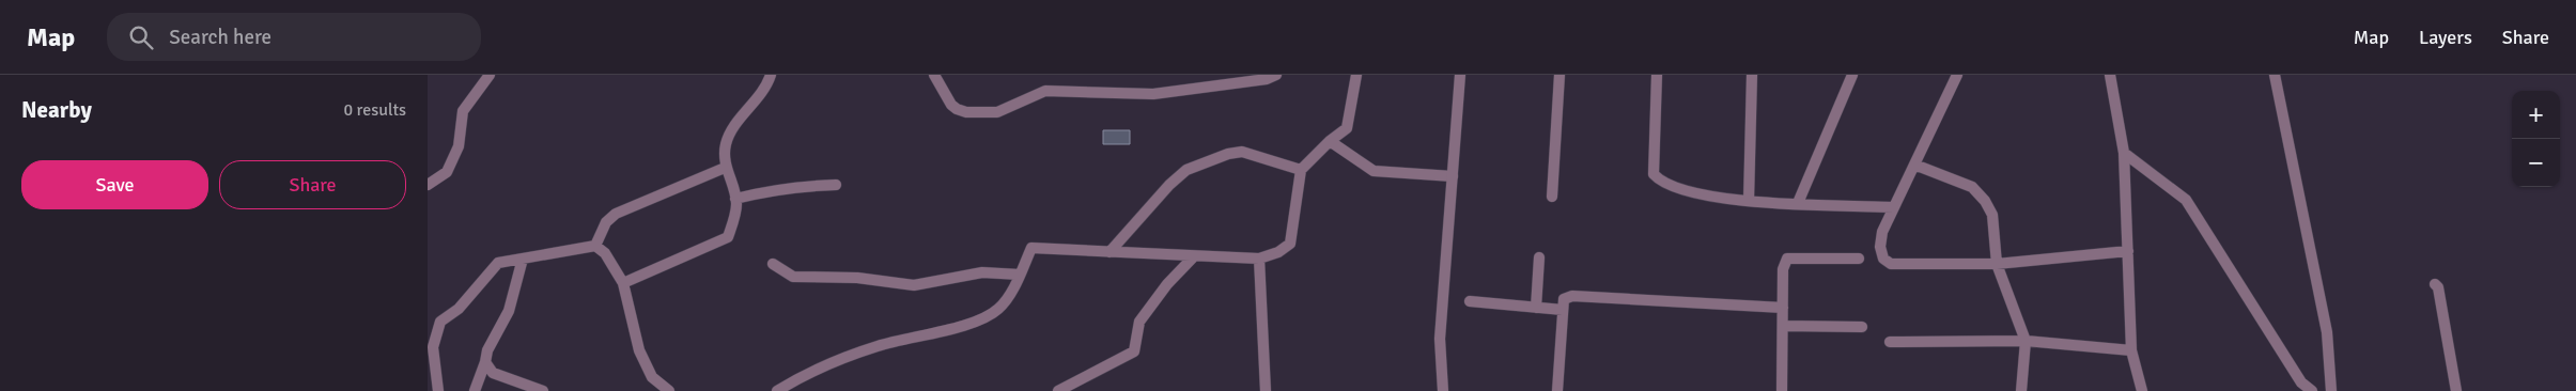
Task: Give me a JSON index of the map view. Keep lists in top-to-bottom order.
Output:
{
  "page": {
    "header": "Map",
    "search": "Search here",
    "nav": ["Map", "Layers", "Share"],
    "heading": ["Nearby", "0 results"],
    "map_buttons": ["+", "−"],
    "buttons": ["Save", "Share"]
  }
}
